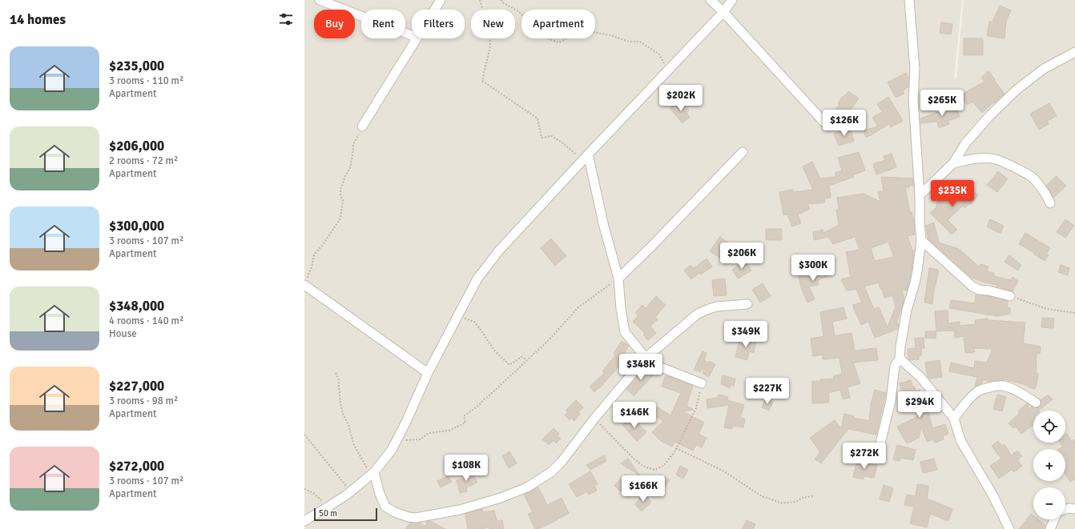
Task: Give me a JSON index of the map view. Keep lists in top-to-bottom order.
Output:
{
  "scale_bar": "50 m",
  "page": {
    "heading": "14 homes",
    "chip": [
      "Buy",
      "Rent",
      "Filters",
      "New",
      "Apartment"
    ],
    "list": [
      {
        "name": "$235,000",
        "note": "3 rooms · 110 m² · Apartment"
      },
      {
        "name": "$206,000",
        "note": "2 rooms · 72 m² · Apartment"
      },
      {
        "name": "$300,000",
        "note": "3 rooms · 107 m² · Apartment"
      },
      {
        "name": "$348,000",
        "note": "4 rooms · 140 m² · House"
      },
      {
        "name": "$227,000",
        "note": "3 rooms · 98 m² · Apartment"
      },
      {
        "name": "$272,000",
        "note": "3 rooms · 107 m² · Apartment"
      }
    ],
    "price": [
      "$202K",
      "$265K",
      "$126K",
      "$235K",
      "$206K",
      "$300K",
      "$349K",
      "$348K",
      "$227K",
      "$294K",
      "$146K",
      "$272K",
      "$108K",
      "$166K"
    ],
    "map_buttons": ["+", "−"],
    "scale": "50 m"
  }
}
